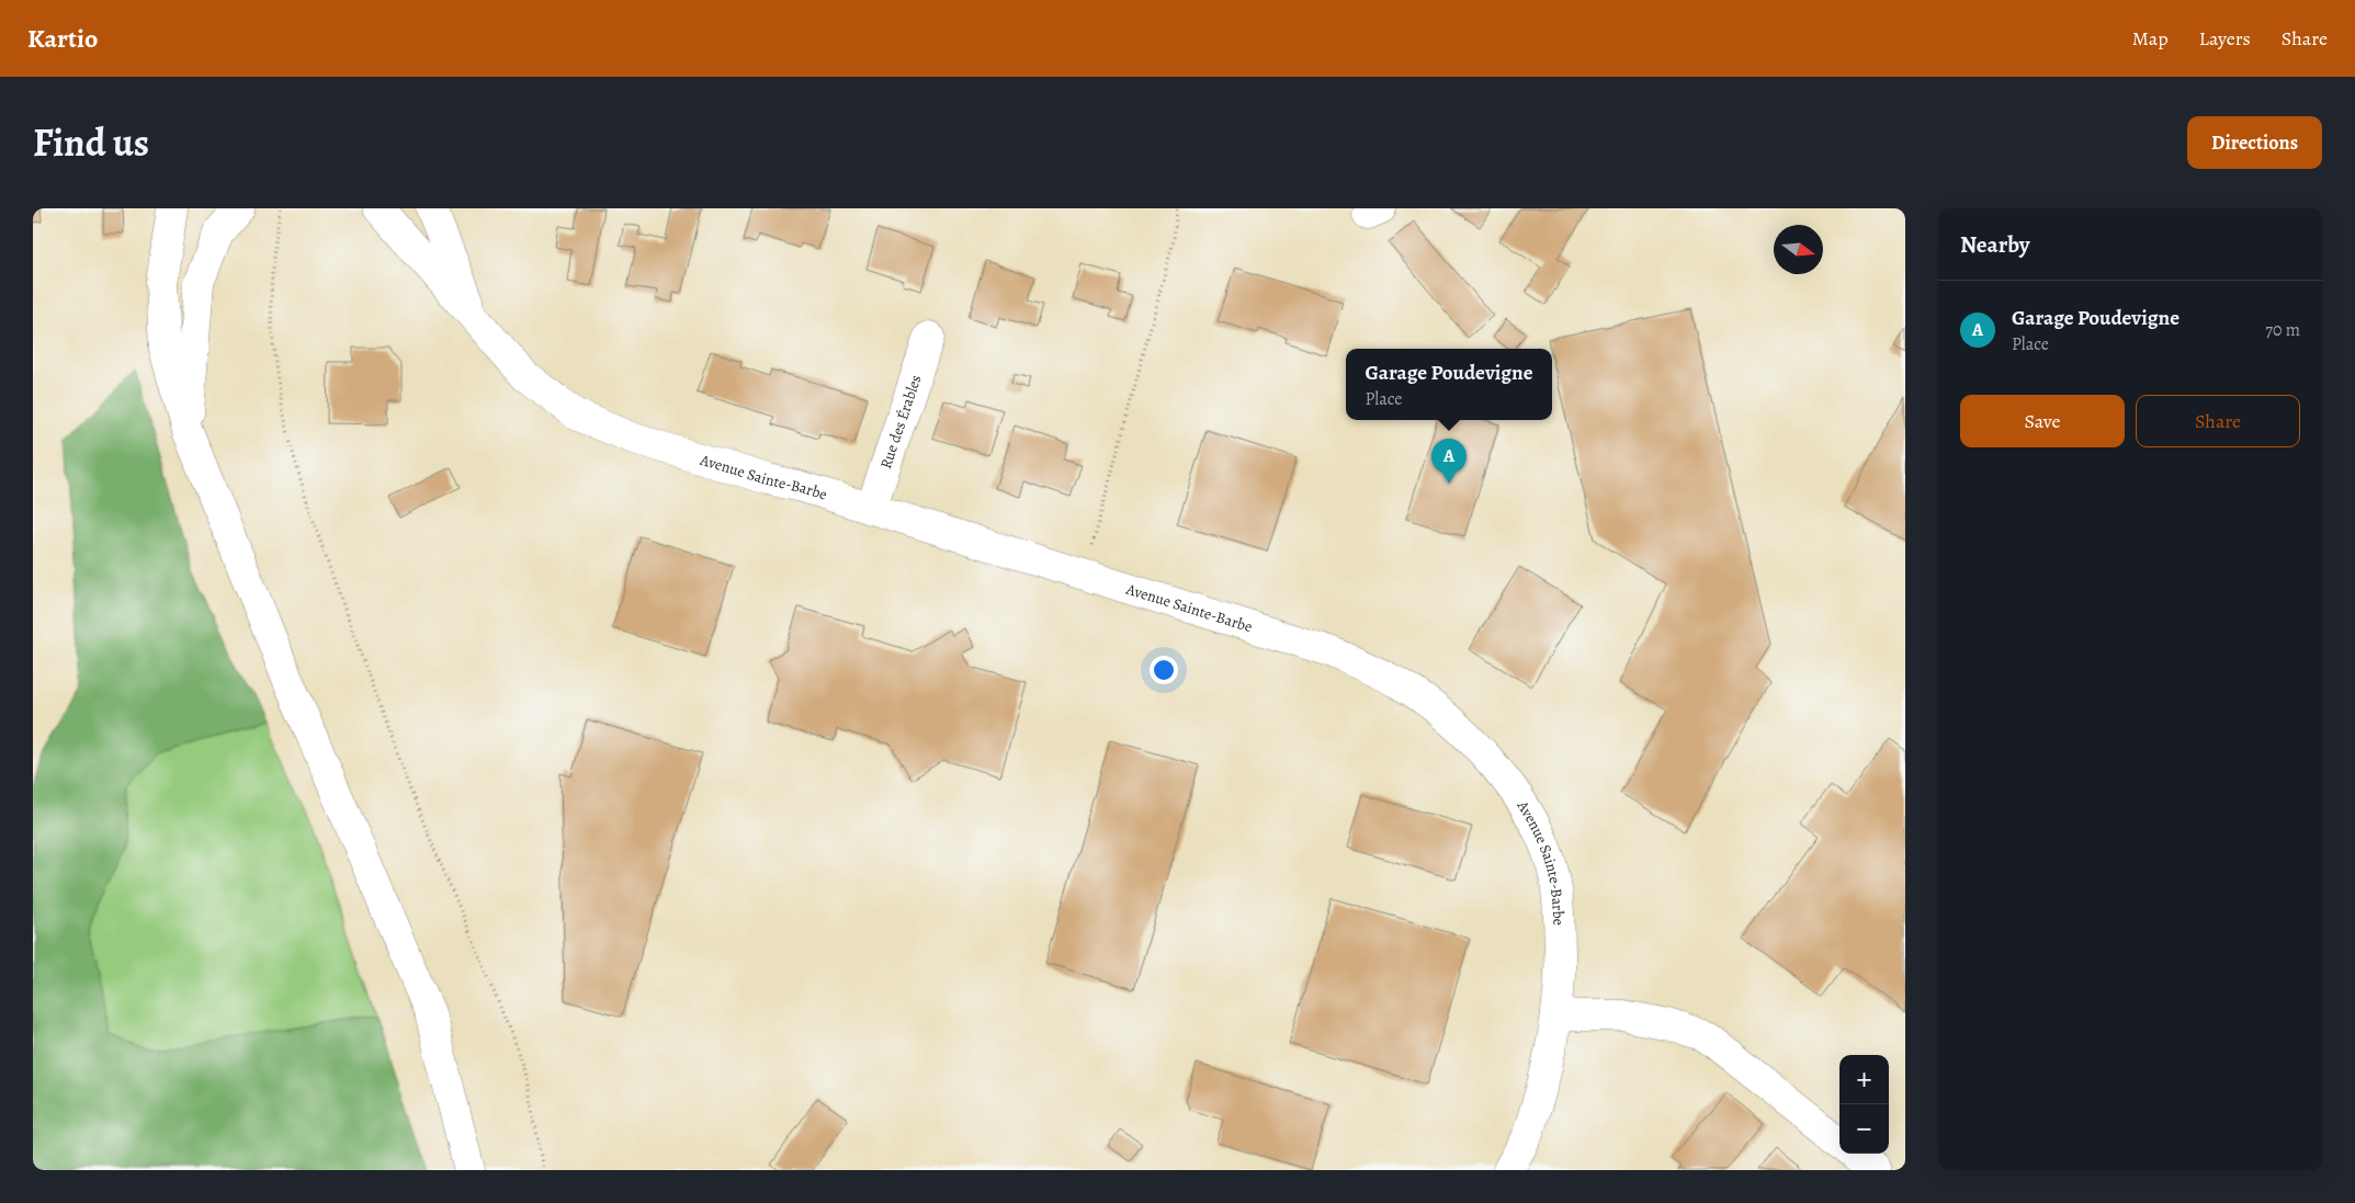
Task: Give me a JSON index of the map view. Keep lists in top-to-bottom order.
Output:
{
  "streets": {
    "street": ["Rue des Érables", "Avenue Sainte-Barbe"]
  },
  "crossings": [
    ["Rue des Érables", "Avenue Sainte-Barbe"]
  ],
  "north": "right",
  "page": {
    "header": "Kartio",
    "nav": ["Map", "Layers", "Share"],
    "title": "Find us",
    "buttons": [
      "Directions",
      ["Save", "Share"]
    ],
    "heading": "Nearby",
    "list": [
      {
        "mark": "A",
        "name": "Garage Poudevigne",
        "note": "Place",
        "value": "70 m"
      }
    ],
    "popup": ["Garage Poudevigne", "Place"],
    "pins": "A",
    "map_buttons": ["+", "−"]
  }
}
